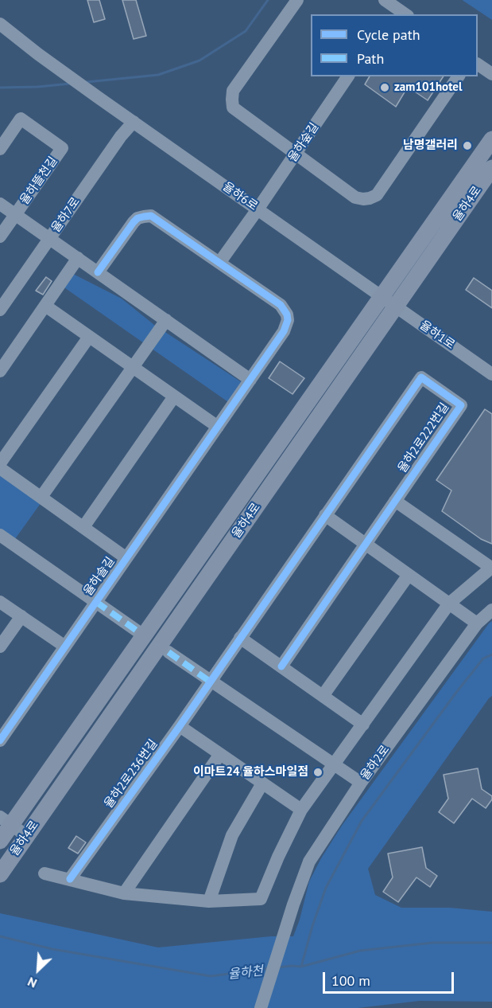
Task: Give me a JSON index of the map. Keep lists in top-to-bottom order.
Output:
{
  "streets": {
    "main road": ["율하4로"],
    "street": [
      "율하숲길",
      "율하뜰천길",
      "율하6로",
      "율하7로",
      "율하1로",
      "율하2로222번길",
      "율하솔길",
      "율하2로",
      "율하2로236번길"
    ]
  },
  "crossings": [
    ["율하숲길", "율하6로"],
    ["율하숲길", "율하솔길"],
    ["율하뜰천길", "율하7로"],
    ["율하뜰천길", "율하솔길"],
    ["율하6로", "율하4로"],
    ["율하6로", "율하7로"],
    ["율하6로", "율하1로"],
    ["율하4로", "율하1로"],
    ["율하2로222번길", "율하2로236번길"]
  ],
  "water": ["율하천"],
  "places": ["zam101hotel", "남명갤러리", "이마트24 율하스마일점"],
  "legend": ["Cycle path", "Path"],
  "scale_bar": "100 m",
  "north": "bottom left"
}
